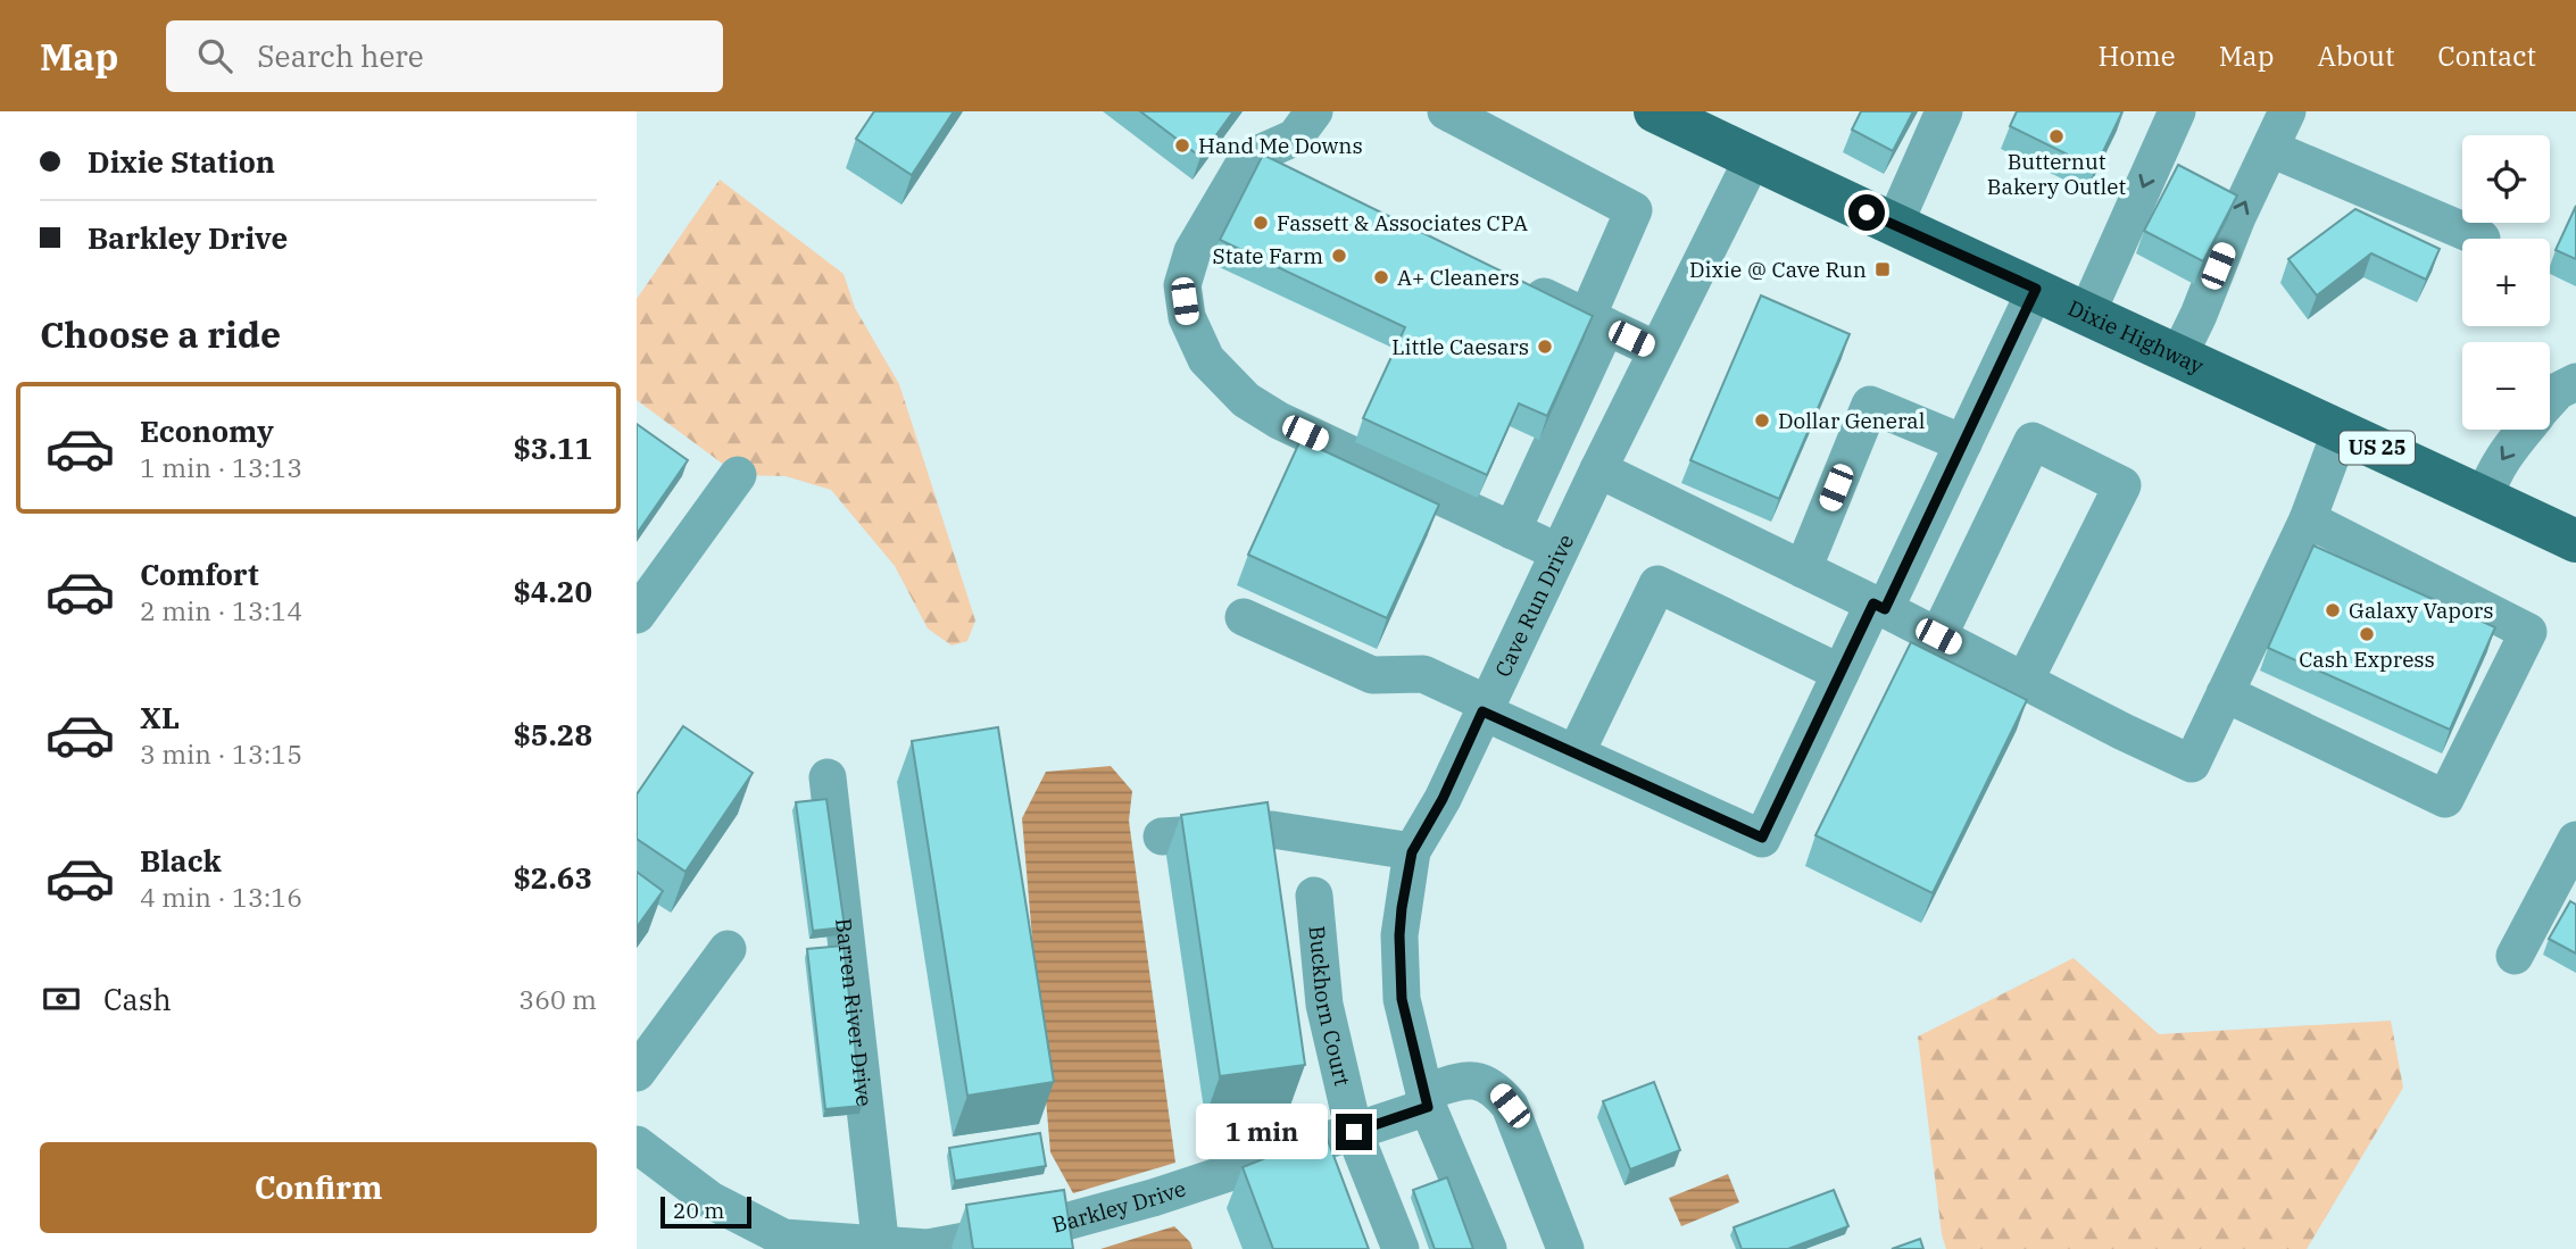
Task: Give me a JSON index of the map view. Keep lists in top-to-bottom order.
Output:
{
  "streets": {
    "main road": ["Dixie Highway", "US 25"],
    "street": [
      "Cave Run Drive",
      "Buckhorn Court",
      "Barren River Drive",
      "Barkley Drive"
    ]
  },
  "crossings": [
    ["Dixie Highway", "Cave Run Drive"],
    ["Cave Run Drive", "Barkley Drive"],
    ["Buckhorn Court", "Barkley Drive"],
    ["Barren River Drive", "Barkley Drive"]
  ],
  "places": {
    "other": [
      "Butternut Bakery Outlet",
      "Hand Me Downs",
      "Fassett & Associates CPA",
      "State Farm",
      "A+ Cleaners",
      "Little Caesars",
      "Dollar General",
      "Galaxy Vapors",
      "Cash Express"
    ],
    "transit": ["Dixie @ Cave Run"]
  },
  "scale_bar": "20 m",
  "page": {
    "header": "Map",
    "search": "Search here",
    "nav": [
      "Home",
      "Map",
      "About",
      "Contact"
    ],
    "banner": ["Dixie Station", "Barkley Drive"],
    "map_buttons": ["+", "−"],
    "heading": "Choose a ride",
    "list": [
      {
        "name": "Economy",
        "note": "1 min · 13:13",
        "value": "$3.11"
      },
      {
        "name": "Comfort",
        "note": "2 min · 13:14",
        "value": "$4.20"
      },
      {
        "name": "XL",
        "note": "3 min · 13:15",
        "value": "$5.28"
      },
      {
        "name": "Black",
        "note": "4 min · 13:16",
        "value": "$2.63"
      }
    ],
    "pay": ["Cash", "360 m"],
    "bubble": "1 min",
    "buttons": "Confirm",
    "scale": "20 m"
  }
}
